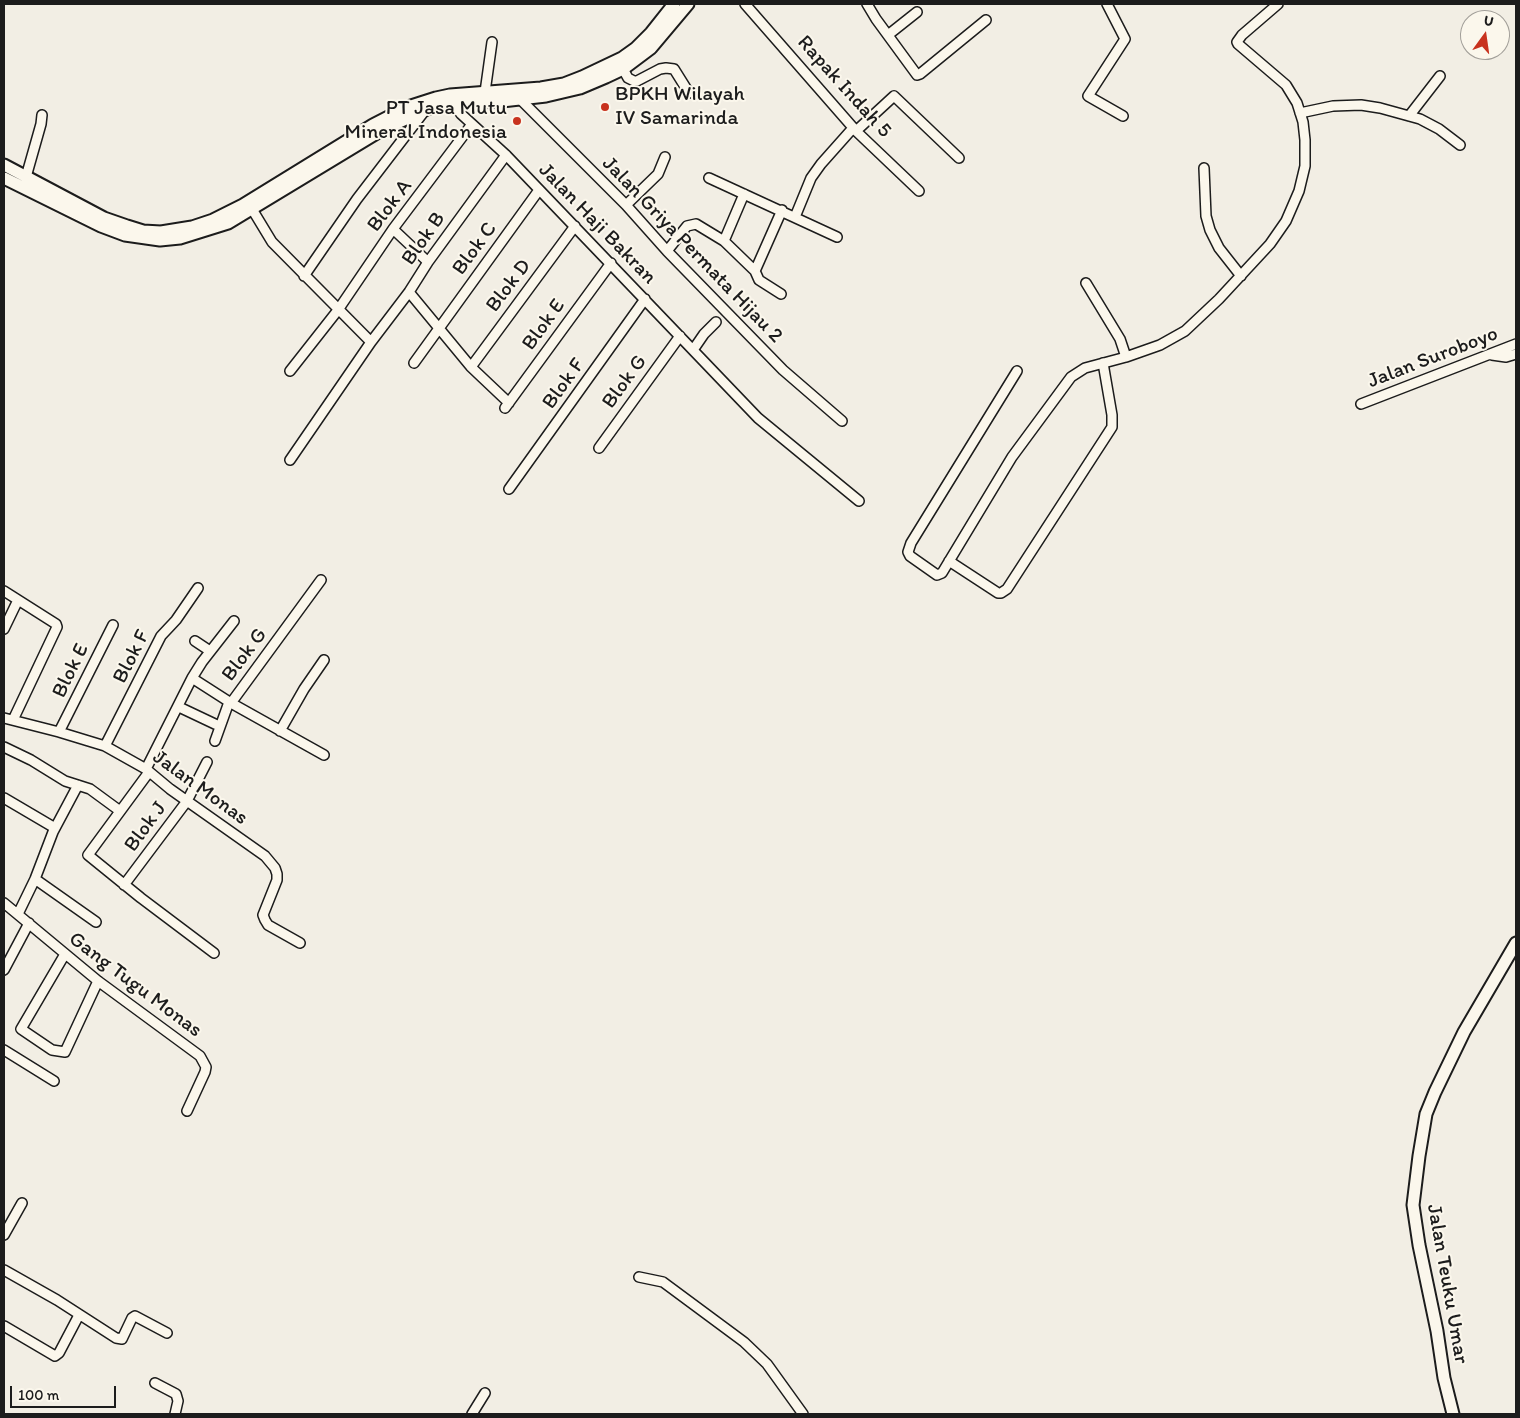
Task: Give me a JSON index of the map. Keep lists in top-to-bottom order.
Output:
{
  "streets": {
    "main road": ["Jalan Teuku Umar"],
    "street": [
      "Rapak Indah 5",
      "Blok A",
      "Jalan Haji Bakran",
      "Blok B",
      "Blok C",
      "Jalan Griya Permata Hijau 2",
      "Blok D",
      "Blok E",
      "Jalan Suroboyo",
      "Blok G",
      "Blok F",
      "Jalan Monas",
      "Blok J",
      "Gang Tugu Monas"
    ]
  },
  "crossings": [
    ["Blok A", "Jalan Haji Bakran"],
    ["Jalan Haji Bakran", "Blok B"],
    ["Jalan Haji Bakran", "Blok C"],
    ["Jalan Haji Bakran", "Blok D"],
    ["Jalan Haji Bakran", "Blok E"],
    ["Jalan Haji Bakran", "Blok G"],
    ["Jalan Haji Bakran", "Blok F"],
    ["Blok D", "Blok E"],
    ["Blok E", "Jalan Monas"],
    ["Blok G", "Jalan Monas"],
    ["Blok G", "Blok J"],
    ["Blok F", "Jalan Monas"],
    ["Jalan Monas", "Blok J"]
  ],
  "places": ["BPKH Wilayah IV Samarinda", "PT Jasa Mutu Mineral Indonesia"],
  "scale_bar": "100 m",
  "north": "top"
}
